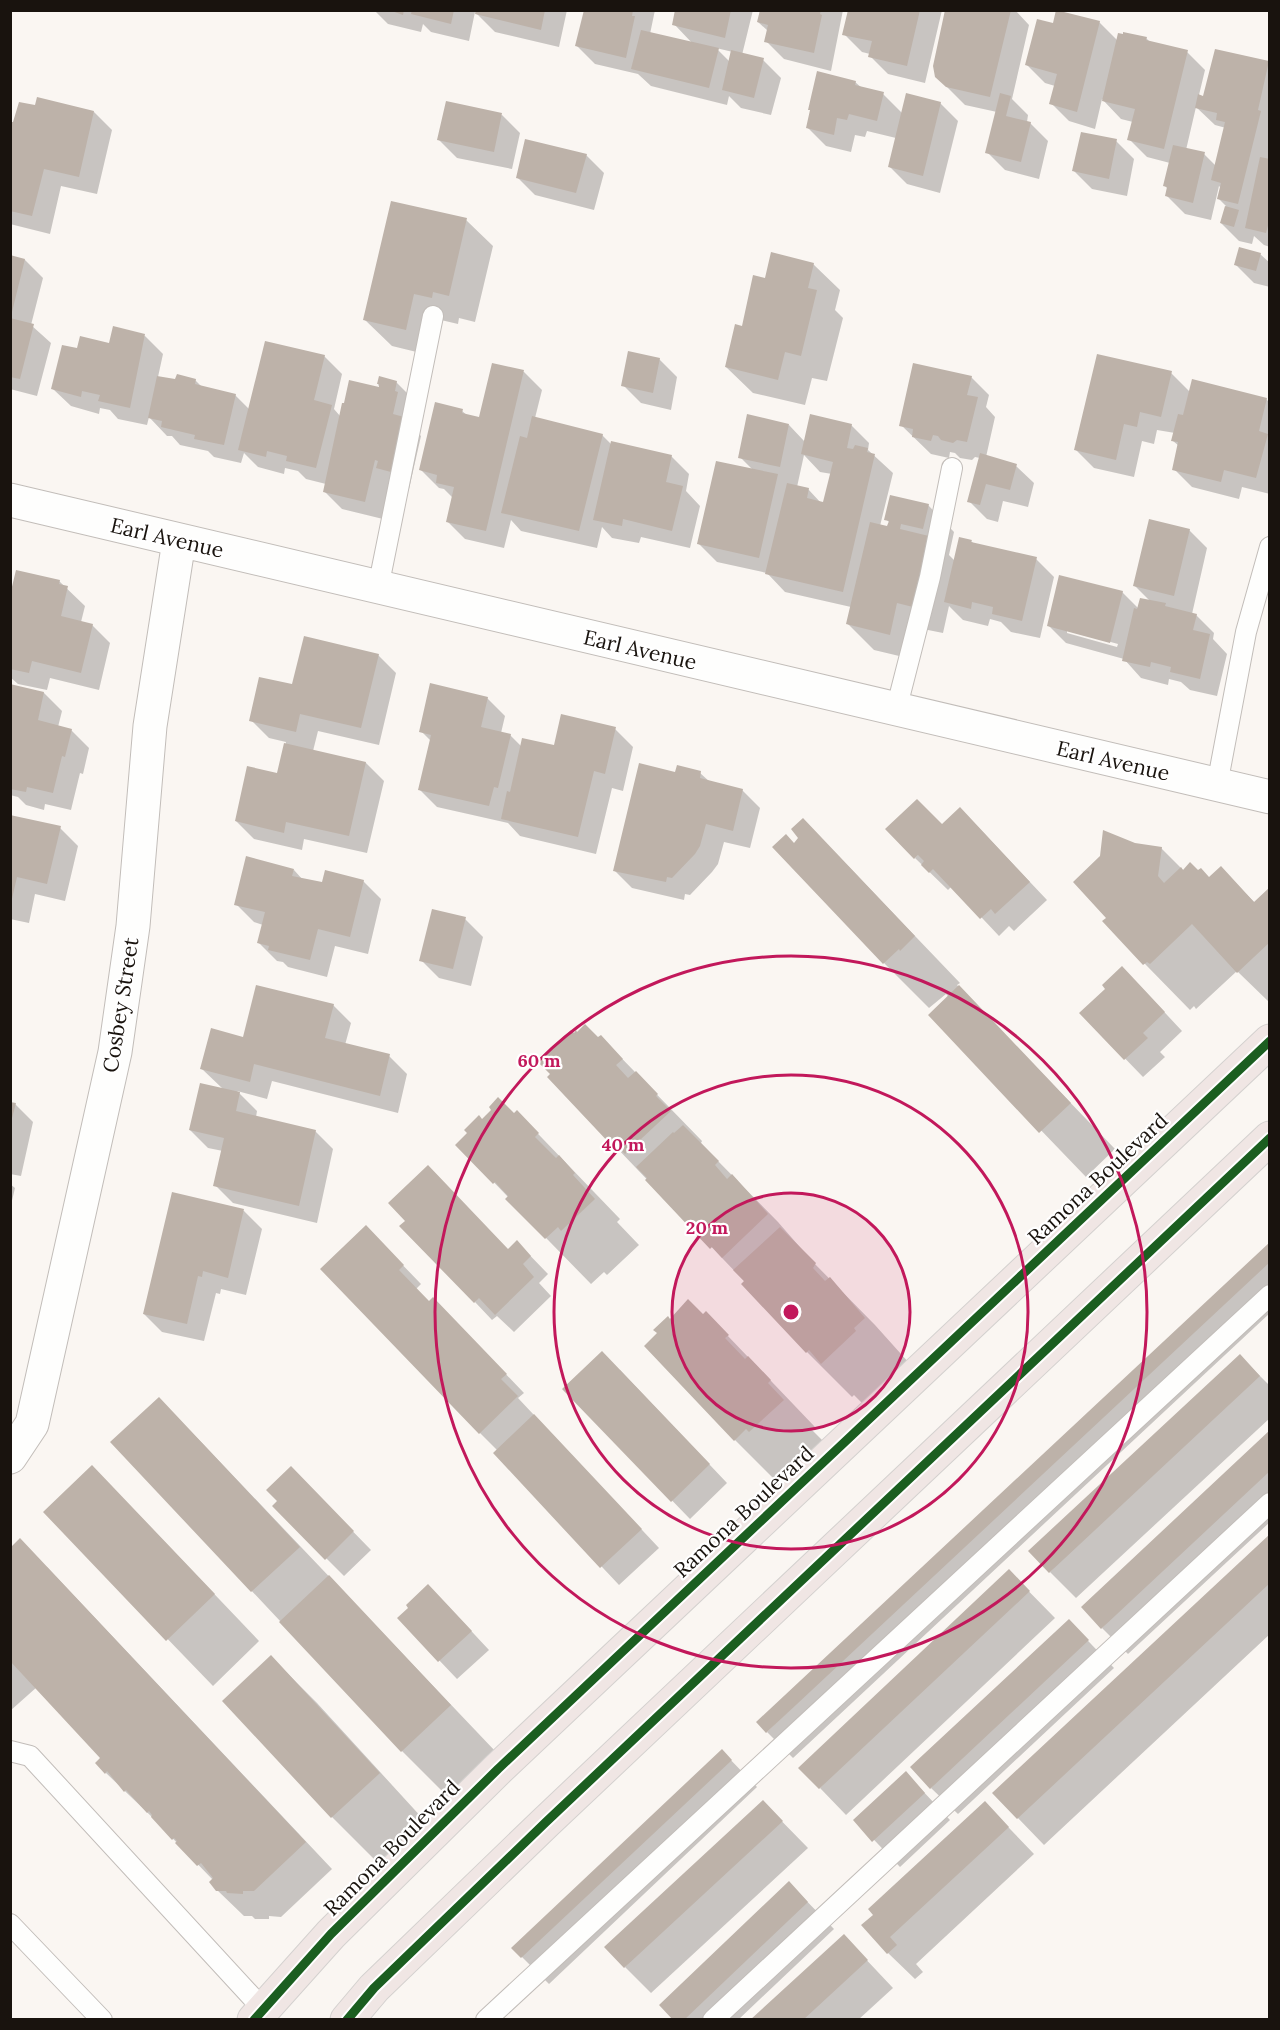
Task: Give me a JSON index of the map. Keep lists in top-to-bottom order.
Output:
{
  "streets": {
    "main road": ["Ramona Boulevard"],
    "street": ["Earl Avenue", "Cosbey Street"]
  },
  "crossings": [
    ["Earl Avenue", "Cosbey Street"]
  ],
  "rings": ["60 m", "40 m", "20 m"]
}
